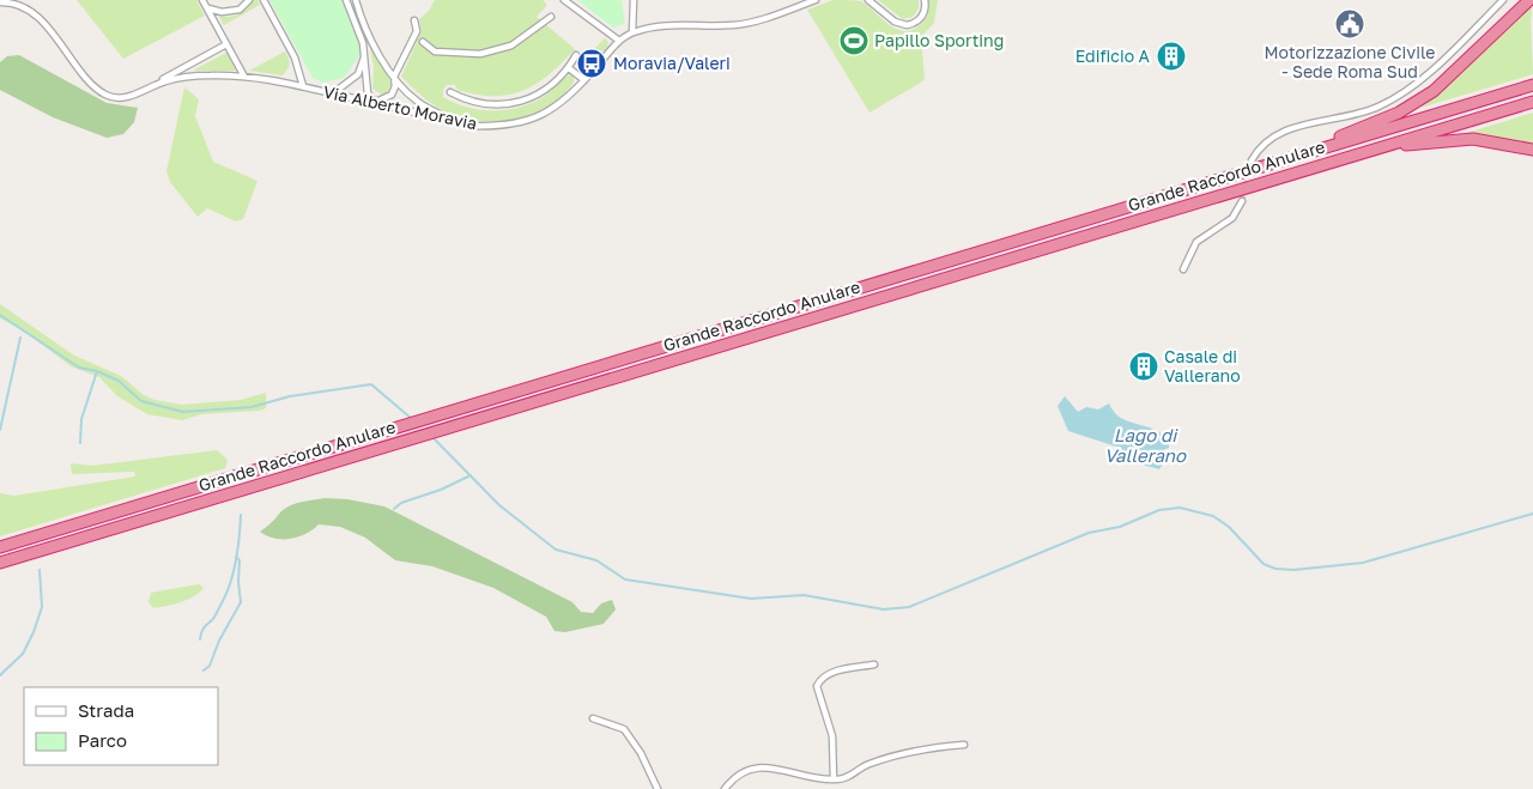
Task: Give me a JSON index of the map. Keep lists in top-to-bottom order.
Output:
{
  "streets": {
    "highway": ["Grande Raccordo Anulare"],
    "street": ["Via Alberto Moravia"]
  },
  "water": ["Lago di Vallerano"],
  "places": {
    "public building": ["Motorizzazione Civile - Sede Roma Sud"],
    "sports": ["Papillo Sporting"],
    "building": ["Edificio A", "Casale di Vallerano"],
    "bus stop": ["Moravia/Valeri"]
  },
  "legend": ["Strada", "Parco"]
}
